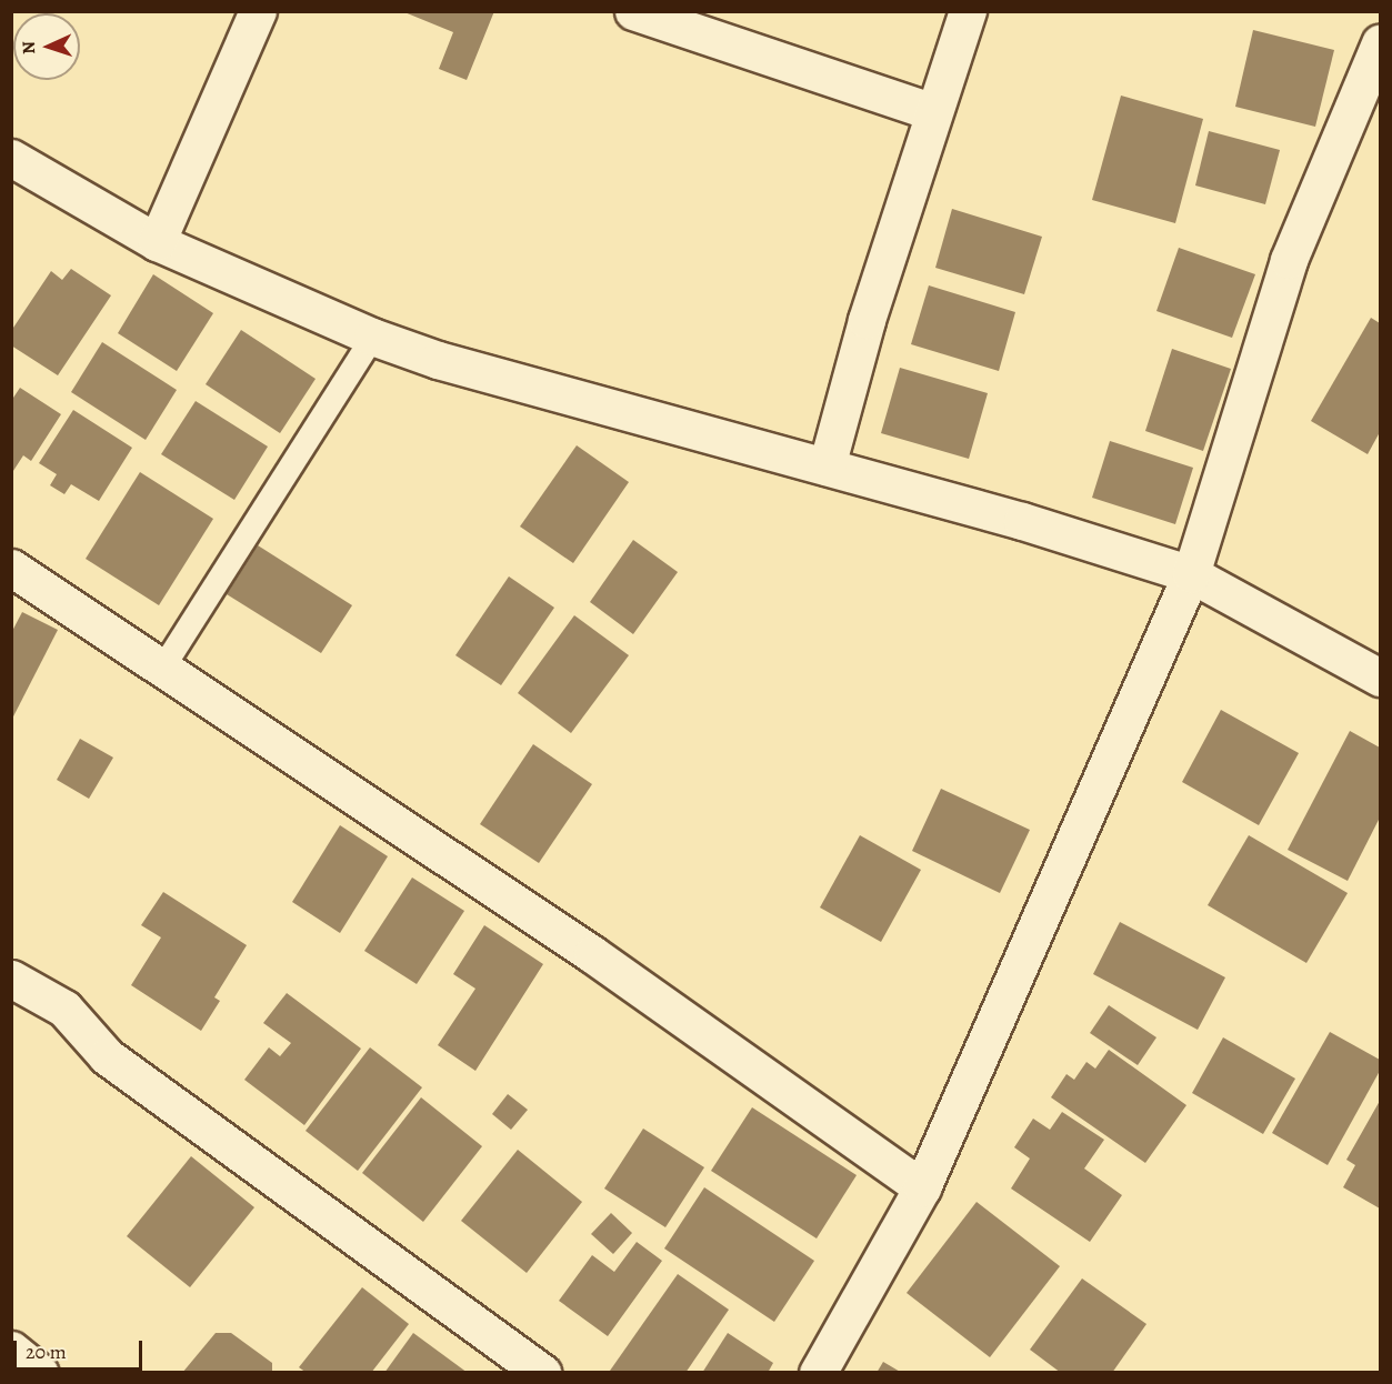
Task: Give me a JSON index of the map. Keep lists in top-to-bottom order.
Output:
{
  "scale_bar": "20 m",
  "north": "left"
}
